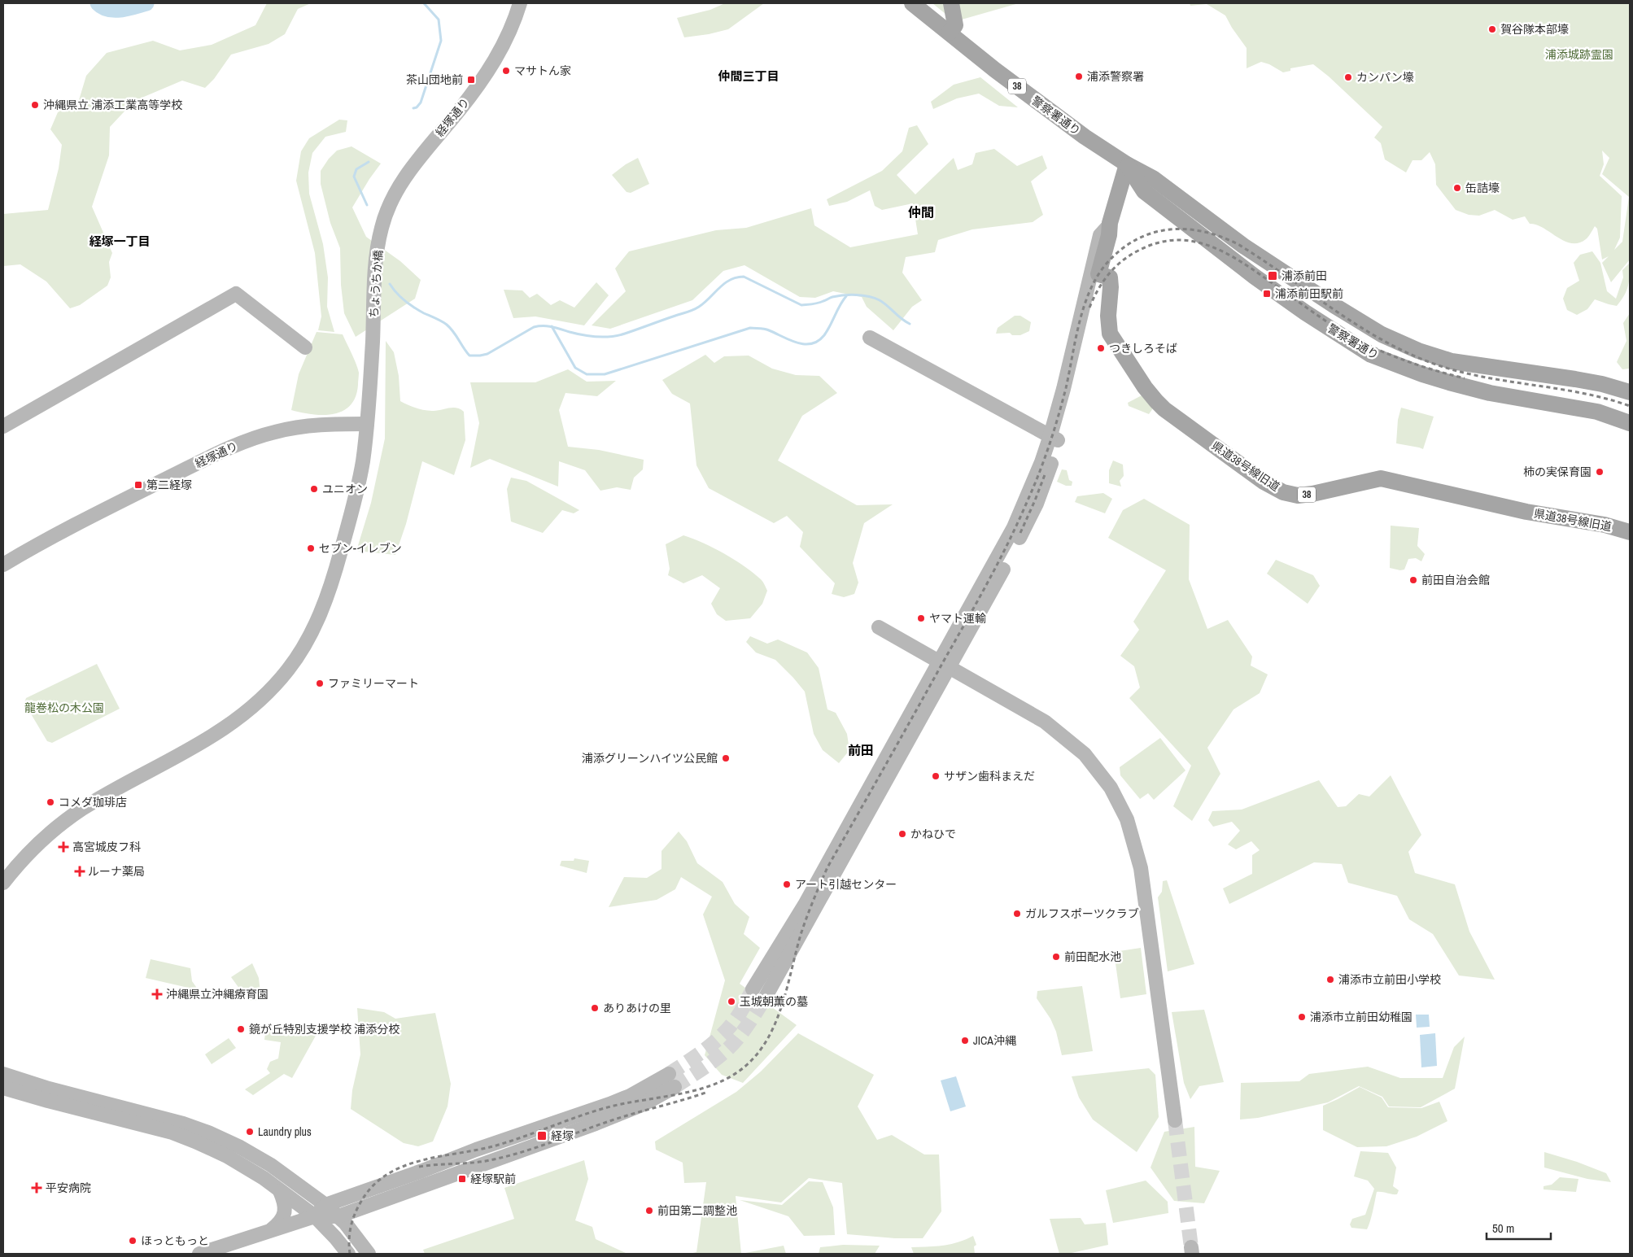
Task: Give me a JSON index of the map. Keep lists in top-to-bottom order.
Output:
{
  "streets": {
    "main road": ["38", "警察署通り", "県道38号線旧道"],
    "street": ["経塚通り", "ちょうちか橋"]
  },
  "crossings": [
    ["経塚通り", "ちょうちか橋"]
  ],
  "districts": [
    "仲間三丁目",
    "仲間",
    "経塚一丁目",
    "前田"
  ],
  "parks": ["浦添城跡霊園", "龍巻松の木公園"],
  "places": {
    "other": [
      "賀谷隊本部壕",
      "マサトん家",
      "浦添警察署",
      "カンパン壕",
      "沖縄県立 浦添工業高等学校",
      "缶詰壕",
      "つきしろそば",
      "柿の実保育園",
      "ユニオン",
      "セブン-イレブン",
      "前田自治会館",
      "ヤマト運輸",
      "ファミリーマート",
      "浦添グリーンハイツ公民館",
      "サザン歯科まえだ",
      "コメダ珈琲店",
      "かねひで",
      "アート引越センター",
      "ガルフスポーツクラブ",
      "前田配水池",
      "浦添市立前田小学校",
      "玉城朝薫の墓",
      "ありあけの里",
      "浦添市立前田幼稚園",
      "鏡が丘特別支援学校 浦添分校",
      "JICA沖縄",
      "Laundry plus",
      "前田第二調整池",
      "ほっともっと"
    ],
    "transit": [
      "茶山団地前",
      "浦添前田",
      "浦添前田駅前",
      "第二経塚",
      "経塚",
      "経塚駅前"
    ],
    "health": [
      "高宮城皮フ科",
      "ルーナ薬局",
      "沖縄県立沖縄療育園",
      "平安病院"
    ]
  },
  "scale_bar": "50 m"
}
